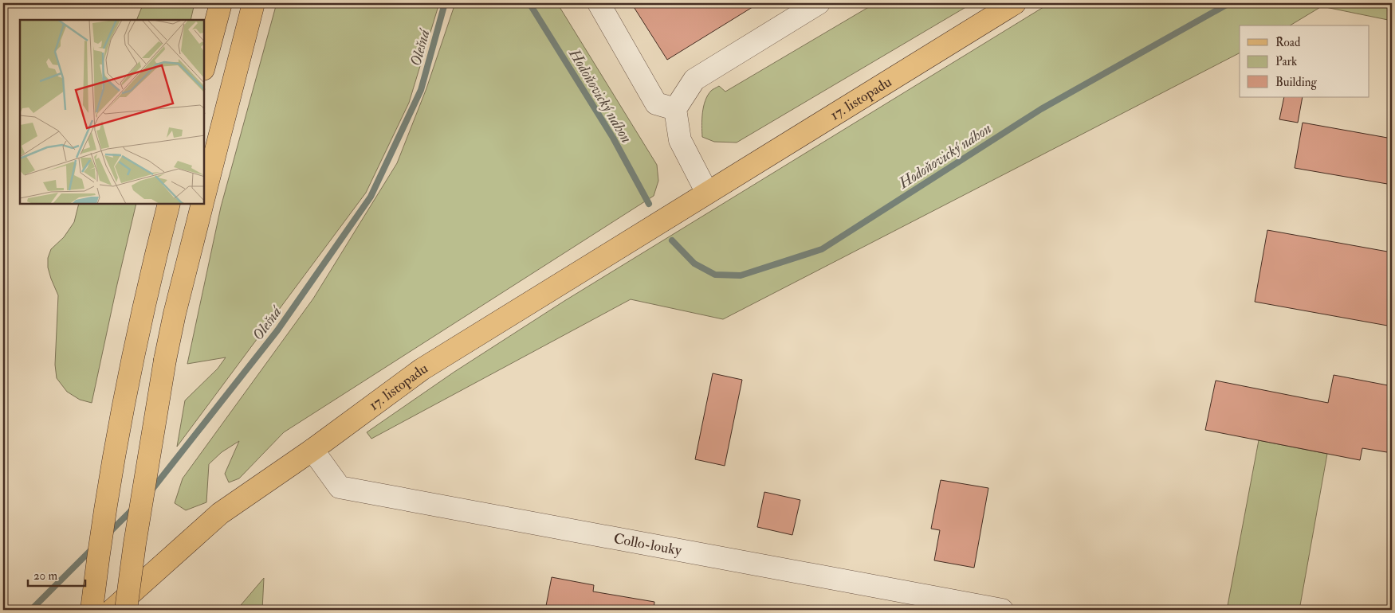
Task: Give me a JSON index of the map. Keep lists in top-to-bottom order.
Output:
{
  "streets": {
    "main road": ["17. listopadu"],
    "street": ["Collo-louky"]
  },
  "crossings": [
    ["17. listopadu", "Collo-louky"]
  ],
  "water": ["Olešná", "Hodoňovický náhon"],
  "legend": ["Road", "Park", "Building"],
  "scale_bar": "20 m"
}
